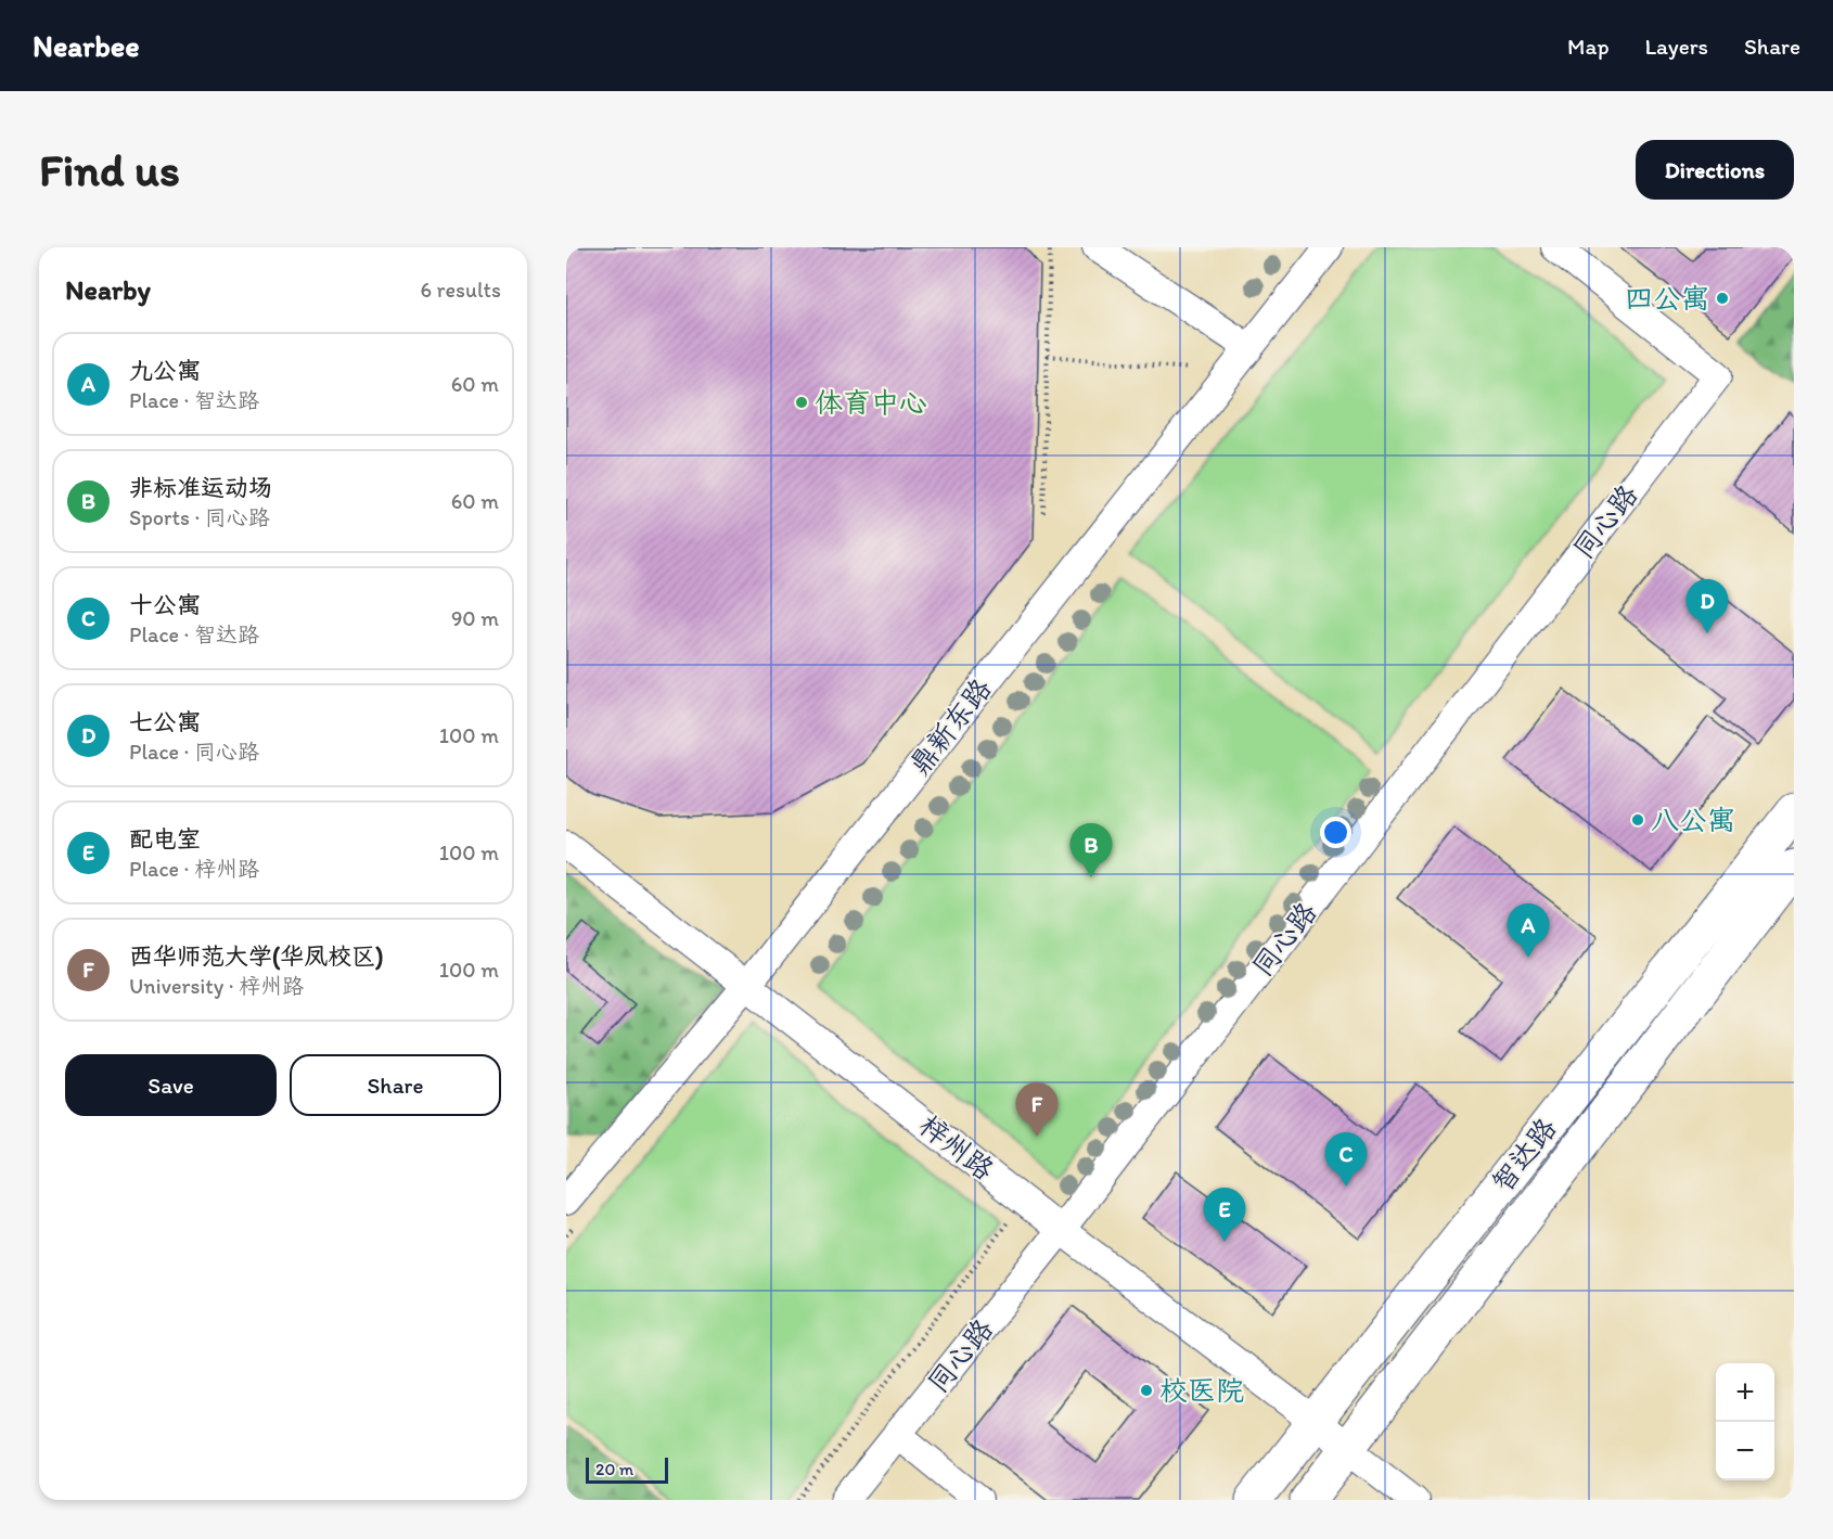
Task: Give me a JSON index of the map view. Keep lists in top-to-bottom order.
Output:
{
  "streets": {
    "street": [
      "同心路",
      "鼎新东路",
      "梓州路",
      "智达路"
    ]
  },
  "crossings": [
    ["同心路", "梓州路"],
    ["鼎新东路", "梓州路"],
    ["梓州路", "智达路"]
  ],
  "places": [
    "四公寓",
    "体育中心",
    "八公寓",
    "校医院"
  ],
  "scale_bar": "20 m",
  "page": {
    "header": "Nearbee",
    "nav": ["Map", "Layers", "Share"],
    "buttons": [
      "Directions",
      ["Save", "Share"]
    ],
    "title": "Find us",
    "heading": ["Nearby", "6 results"],
    "list": [
      {
        "mark": "A",
        "name": "九公寓",
        "note": "Place · 智达路",
        "value": "60 m"
      },
      {
        "mark": "B",
        "name": "非标准运动场",
        "note": "Sports · 同心路",
        "value": "60 m"
      },
      {
        "mark": "C",
        "name": "十公寓",
        "note": "Place · 智达路",
        "value": "90 m"
      },
      {
        "mark": "D",
        "name": "七公寓",
        "note": "Place · 同心路",
        "value": "100 m"
      },
      {
        "mark": "E",
        "name": "配电室",
        "note": "Place · 梓州路",
        "value": "100 m"
      },
      {
        "mark": "F",
        "name": "西华师范大学(华凤校区)",
        "note": "University · 梓州路",
        "value": "100 m"
      }
    ],
    "pins": [
      "D",
      "B",
      "A",
      "F",
      "C",
      "E"
    ],
    "map_buttons": ["+", "−"],
    "scale": "20 m"
  }
}
